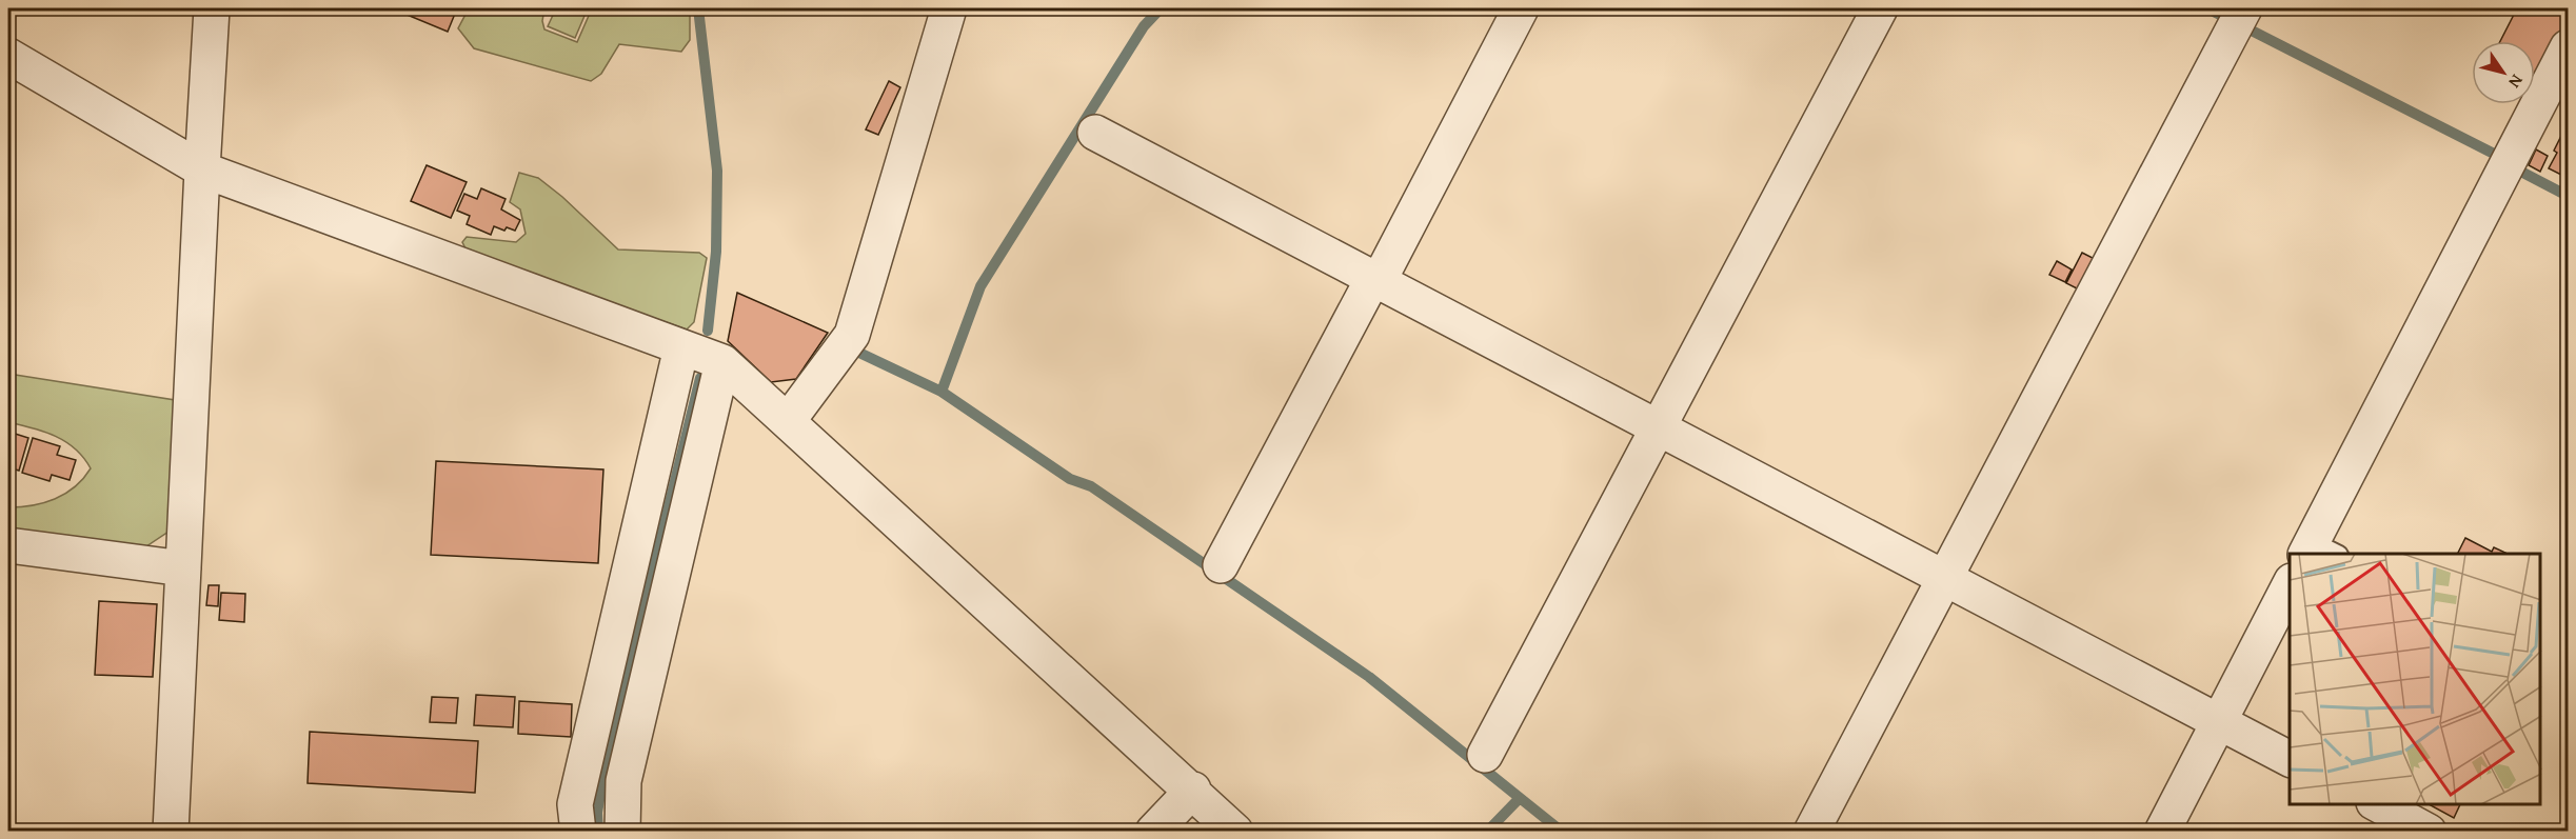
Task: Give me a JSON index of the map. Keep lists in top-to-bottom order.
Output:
{
  "north": "bottom right"
}
